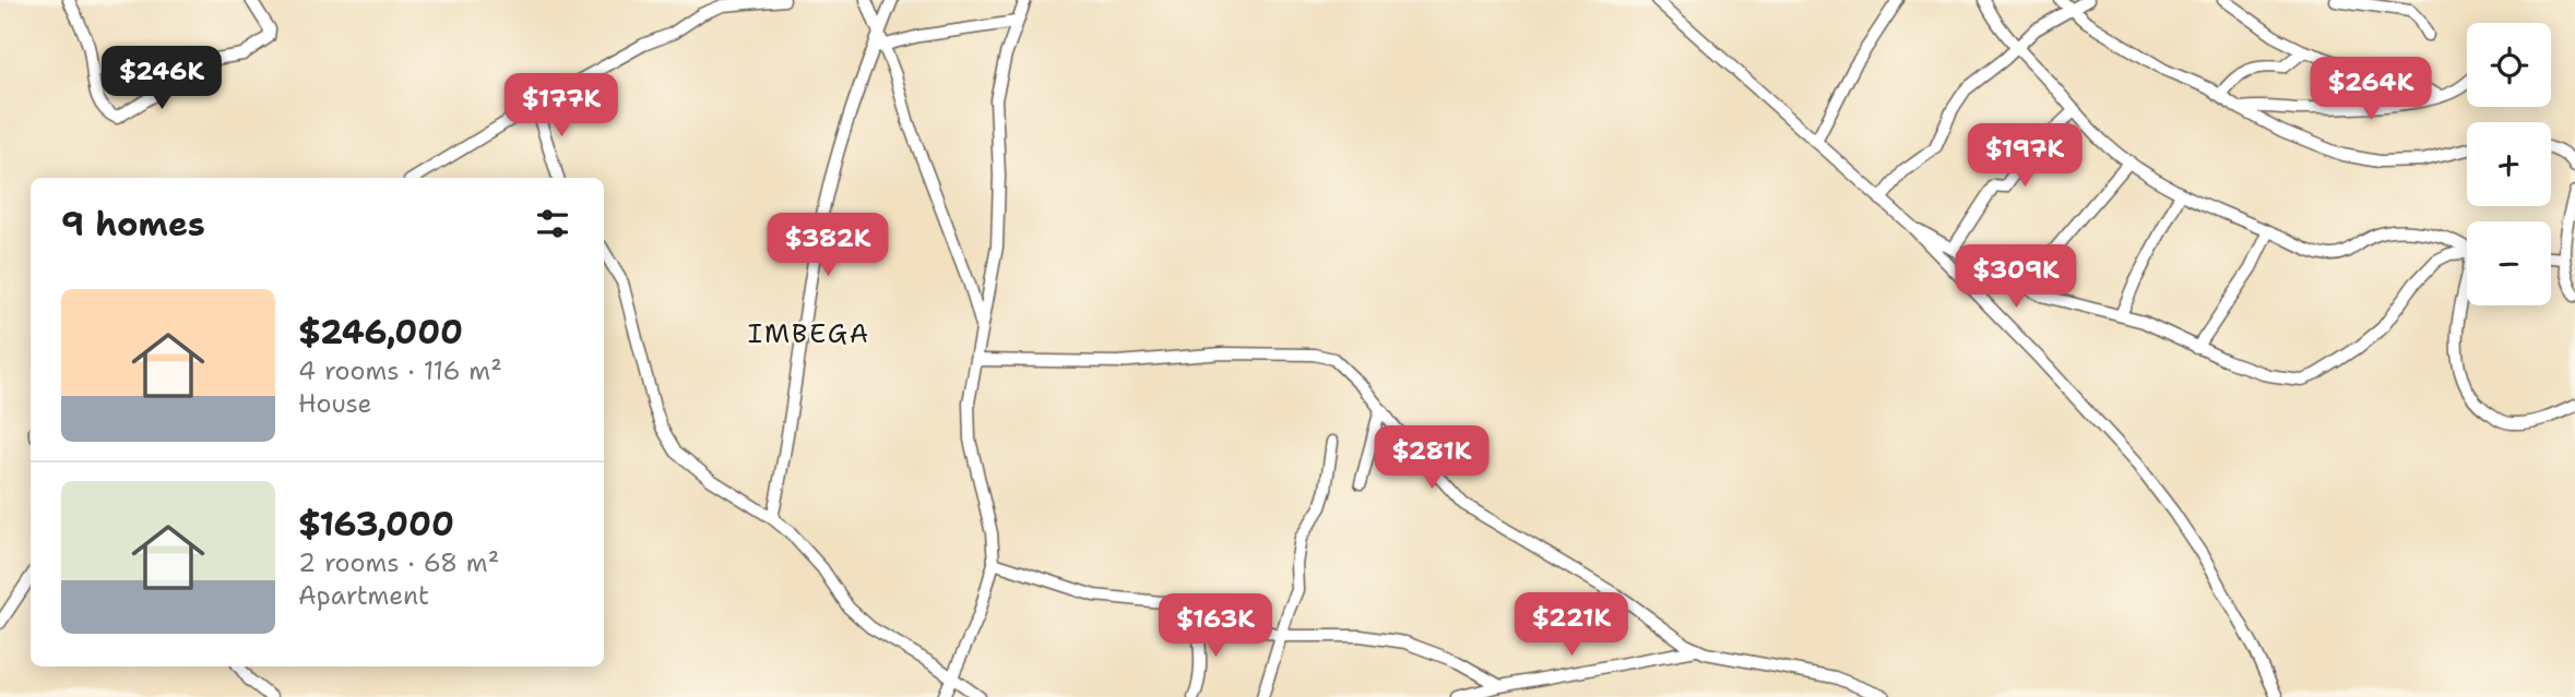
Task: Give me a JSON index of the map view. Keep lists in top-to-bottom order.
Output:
{
  "districts": ["IMBEGA"],
  "page": {
    "map_buttons": ["+", "−"],
    "price": [
      "$246K",
      "$264K",
      "$177K",
      "$197K",
      "$382K",
      "$309K",
      "$281K",
      "$221K",
      "$163K"
    ],
    "heading": "9 homes",
    "list": [
      {
        "name": "$246,000",
        "note": "4 rooms · 116 m² · House"
      },
      {
        "name": "$163,000",
        "note": "2 rooms · 68 m² · Apartment"
      }
    ]
  }
}
